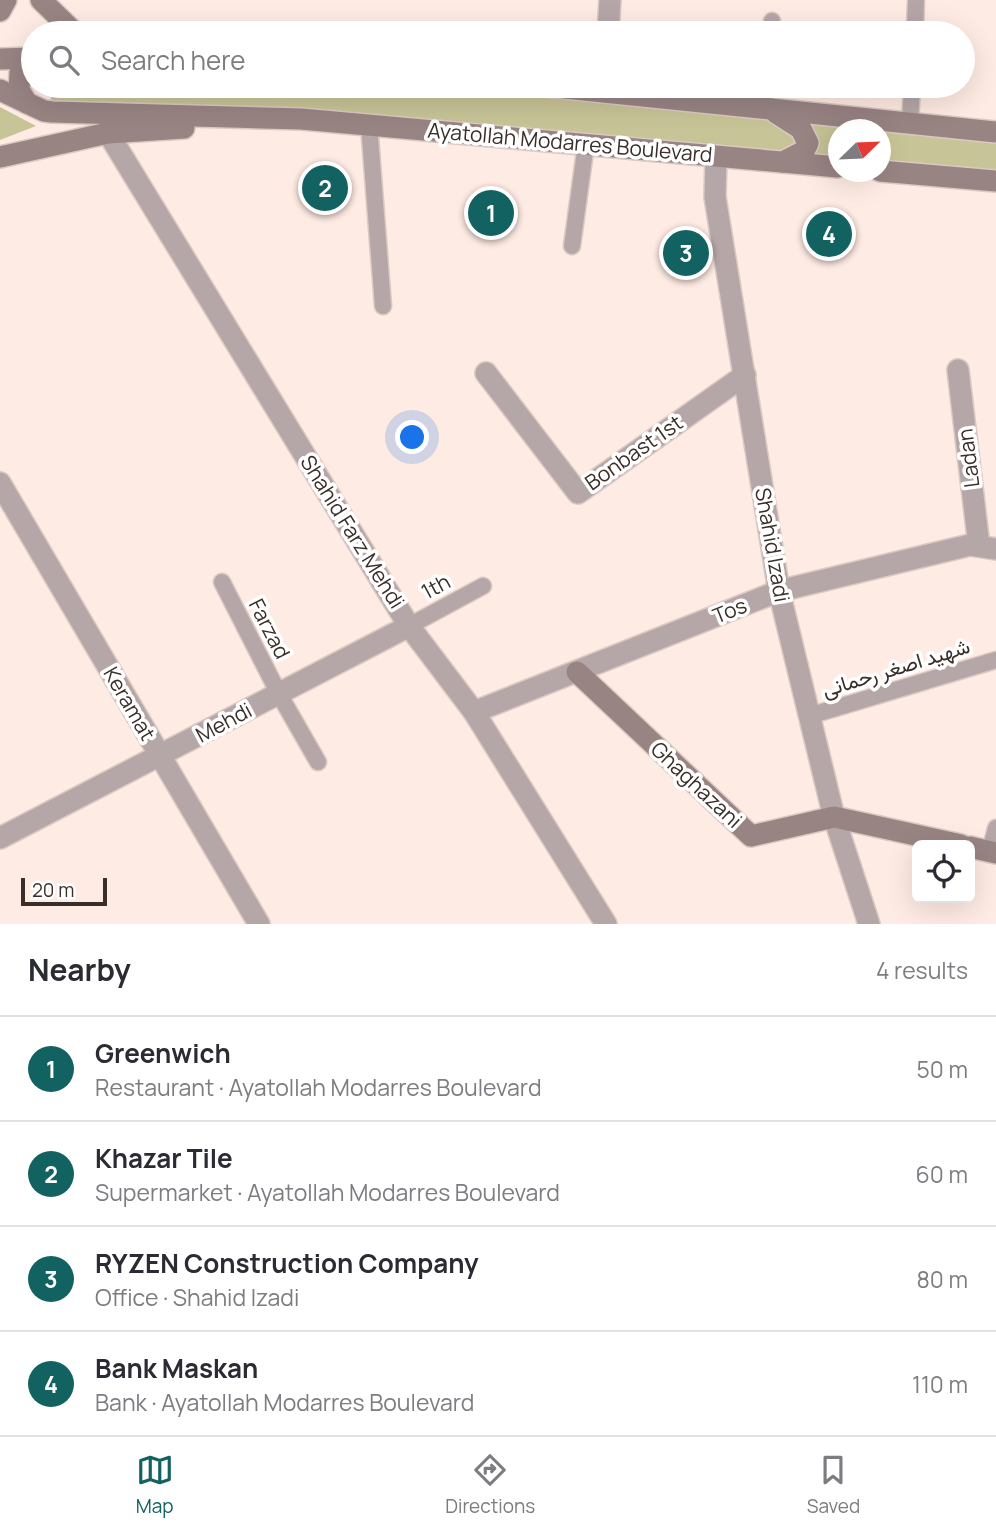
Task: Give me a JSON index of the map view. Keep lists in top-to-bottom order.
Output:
{
  "streets": {
    "main road": ["Ayatollah Modarres Boulevard", "Ghaghazani"],
    "street": [
      "Bonbast 1st",
      "Ladan",
      "Shahid Farz Mehdi",
      "Shahid Izadi",
      "Tos",
      "Keramat",
      "Mehdi"
    ],
    "lane": ["1th", "Farzad", "شهید اصغر رحمانی"]
  },
  "crossings": [
    ["Ayatollah Modarres Boulevard", "Shahid Farz Mehdi"],
    ["Ayatollah Modarres Boulevard", "Shahid Izadi"],
    ["Bonbast 1st", "Shahid Izadi"],
    ["Ladan", "Tos"],
    ["Shahid Farz Mehdi", "1th"],
    ["Shahid Farz Mehdi", "Tos"],
    ["Shahid Farz Mehdi", "Mehdi"],
    ["Shahid Izadi", "Tos"],
    ["Shahid Izadi", "شهید اصغر رحمانی"],
    ["Shahid Izadi", "Ghaghazani"],
    ["1th", "Mehdi"],
    ["Tos", "Ghaghazani"],
    ["Farzad", "Mehdi"],
    ["Keramat", "Mehdi"]
  ],
  "scale_bar": "20 m",
  "north": "top right",
  "page": {
    "search": "Search here",
    "pins": [
      "2",
      "1",
      "4",
      "3"
    ],
    "scale": "20 m",
    "heading": ["Nearby", "4 results"],
    "list": [
      {
        "mark": "1",
        "name": "Greenwich",
        "note": "Restaurant · Ayatollah Modarres Boulevard",
        "value": "50 m"
      },
      {
        "mark": "2",
        "name": "Khazar Tile",
        "note": "Supermarket · Ayatollah Modarres Boulevard",
        "value": "60 m"
      },
      {
        "mark": "3",
        "name": "RYZEN Construction Company",
        "note": "Office · Shahid Izadi",
        "value": "80 m"
      },
      {
        "mark": "4",
        "name": "Bank Maskan",
        "note": "Bank · Ayatollah Modarres Boulevard",
        "value": "110 m"
      }
    ],
    "nav": ["Map", "Directions", "Saved"]
  }
}
